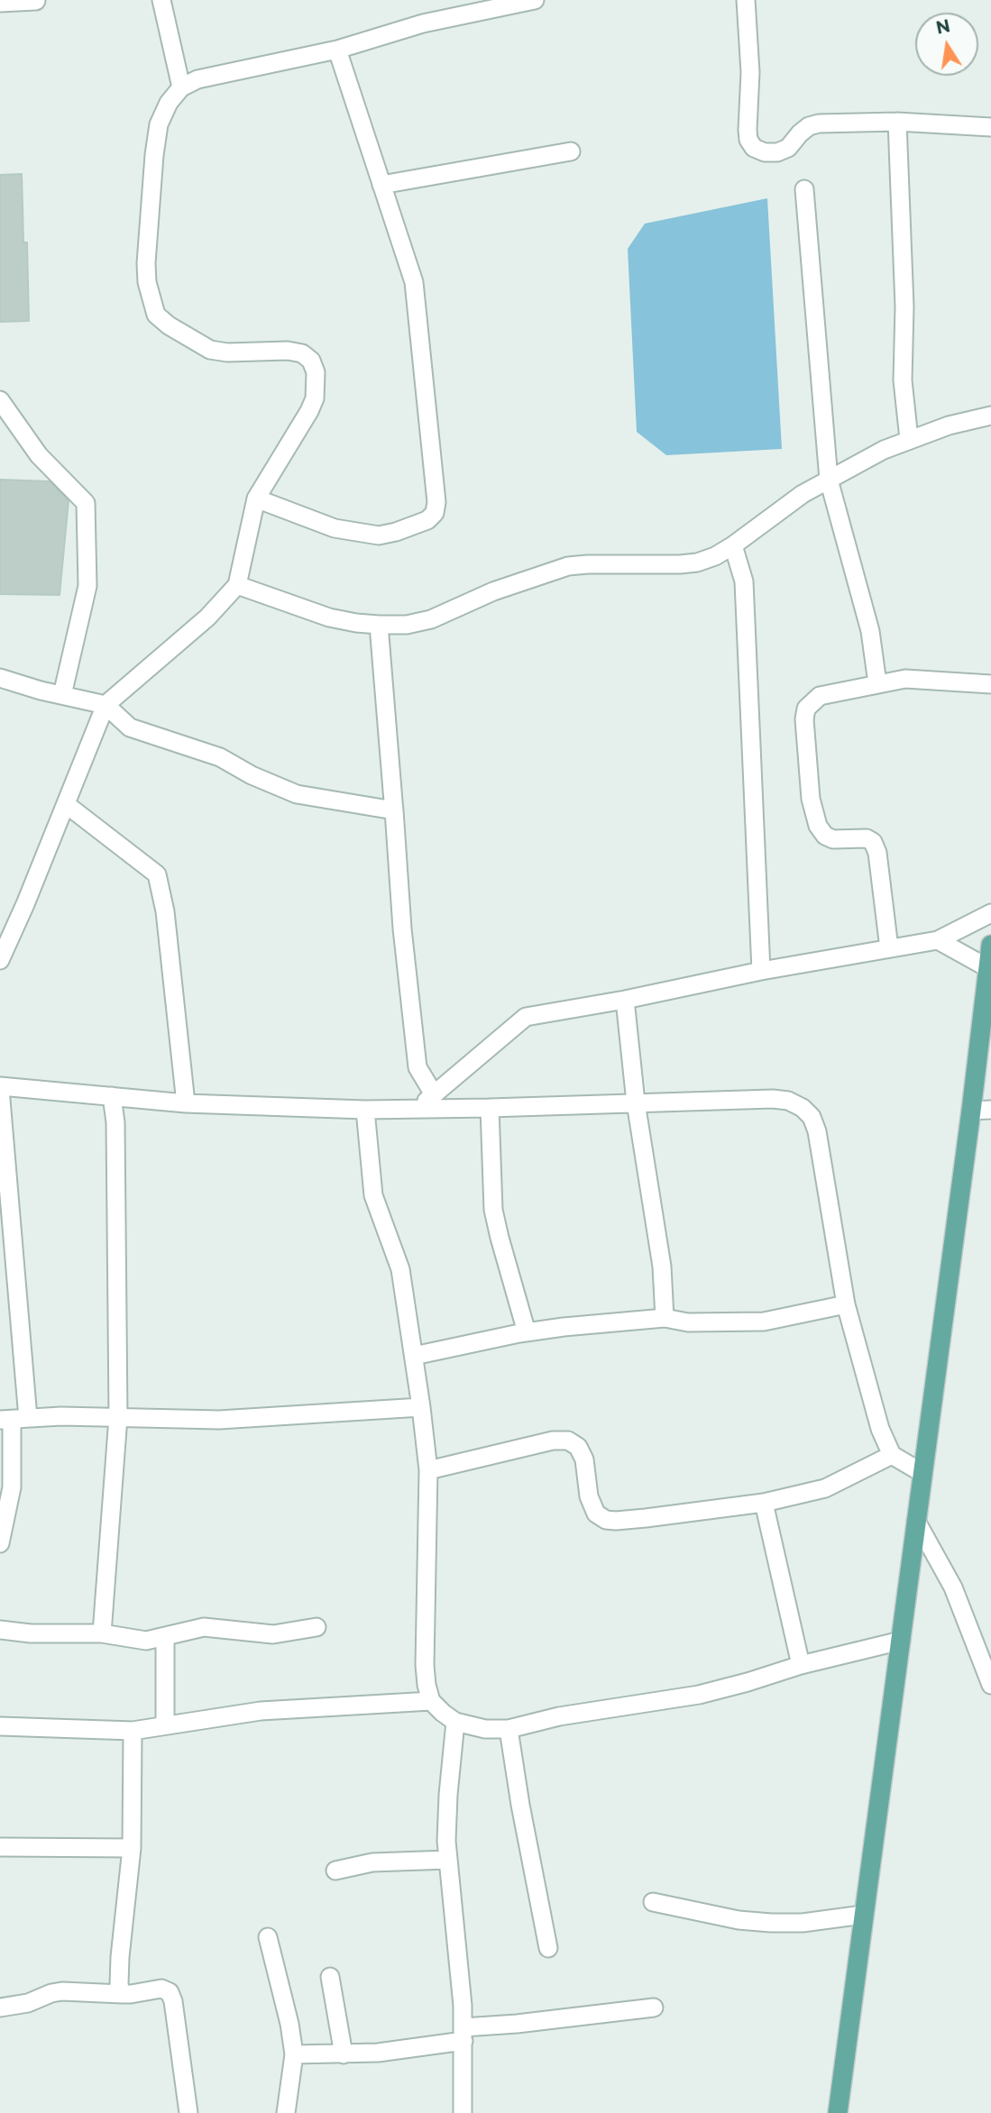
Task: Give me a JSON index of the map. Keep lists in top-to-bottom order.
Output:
{
  "north": "top"
}
